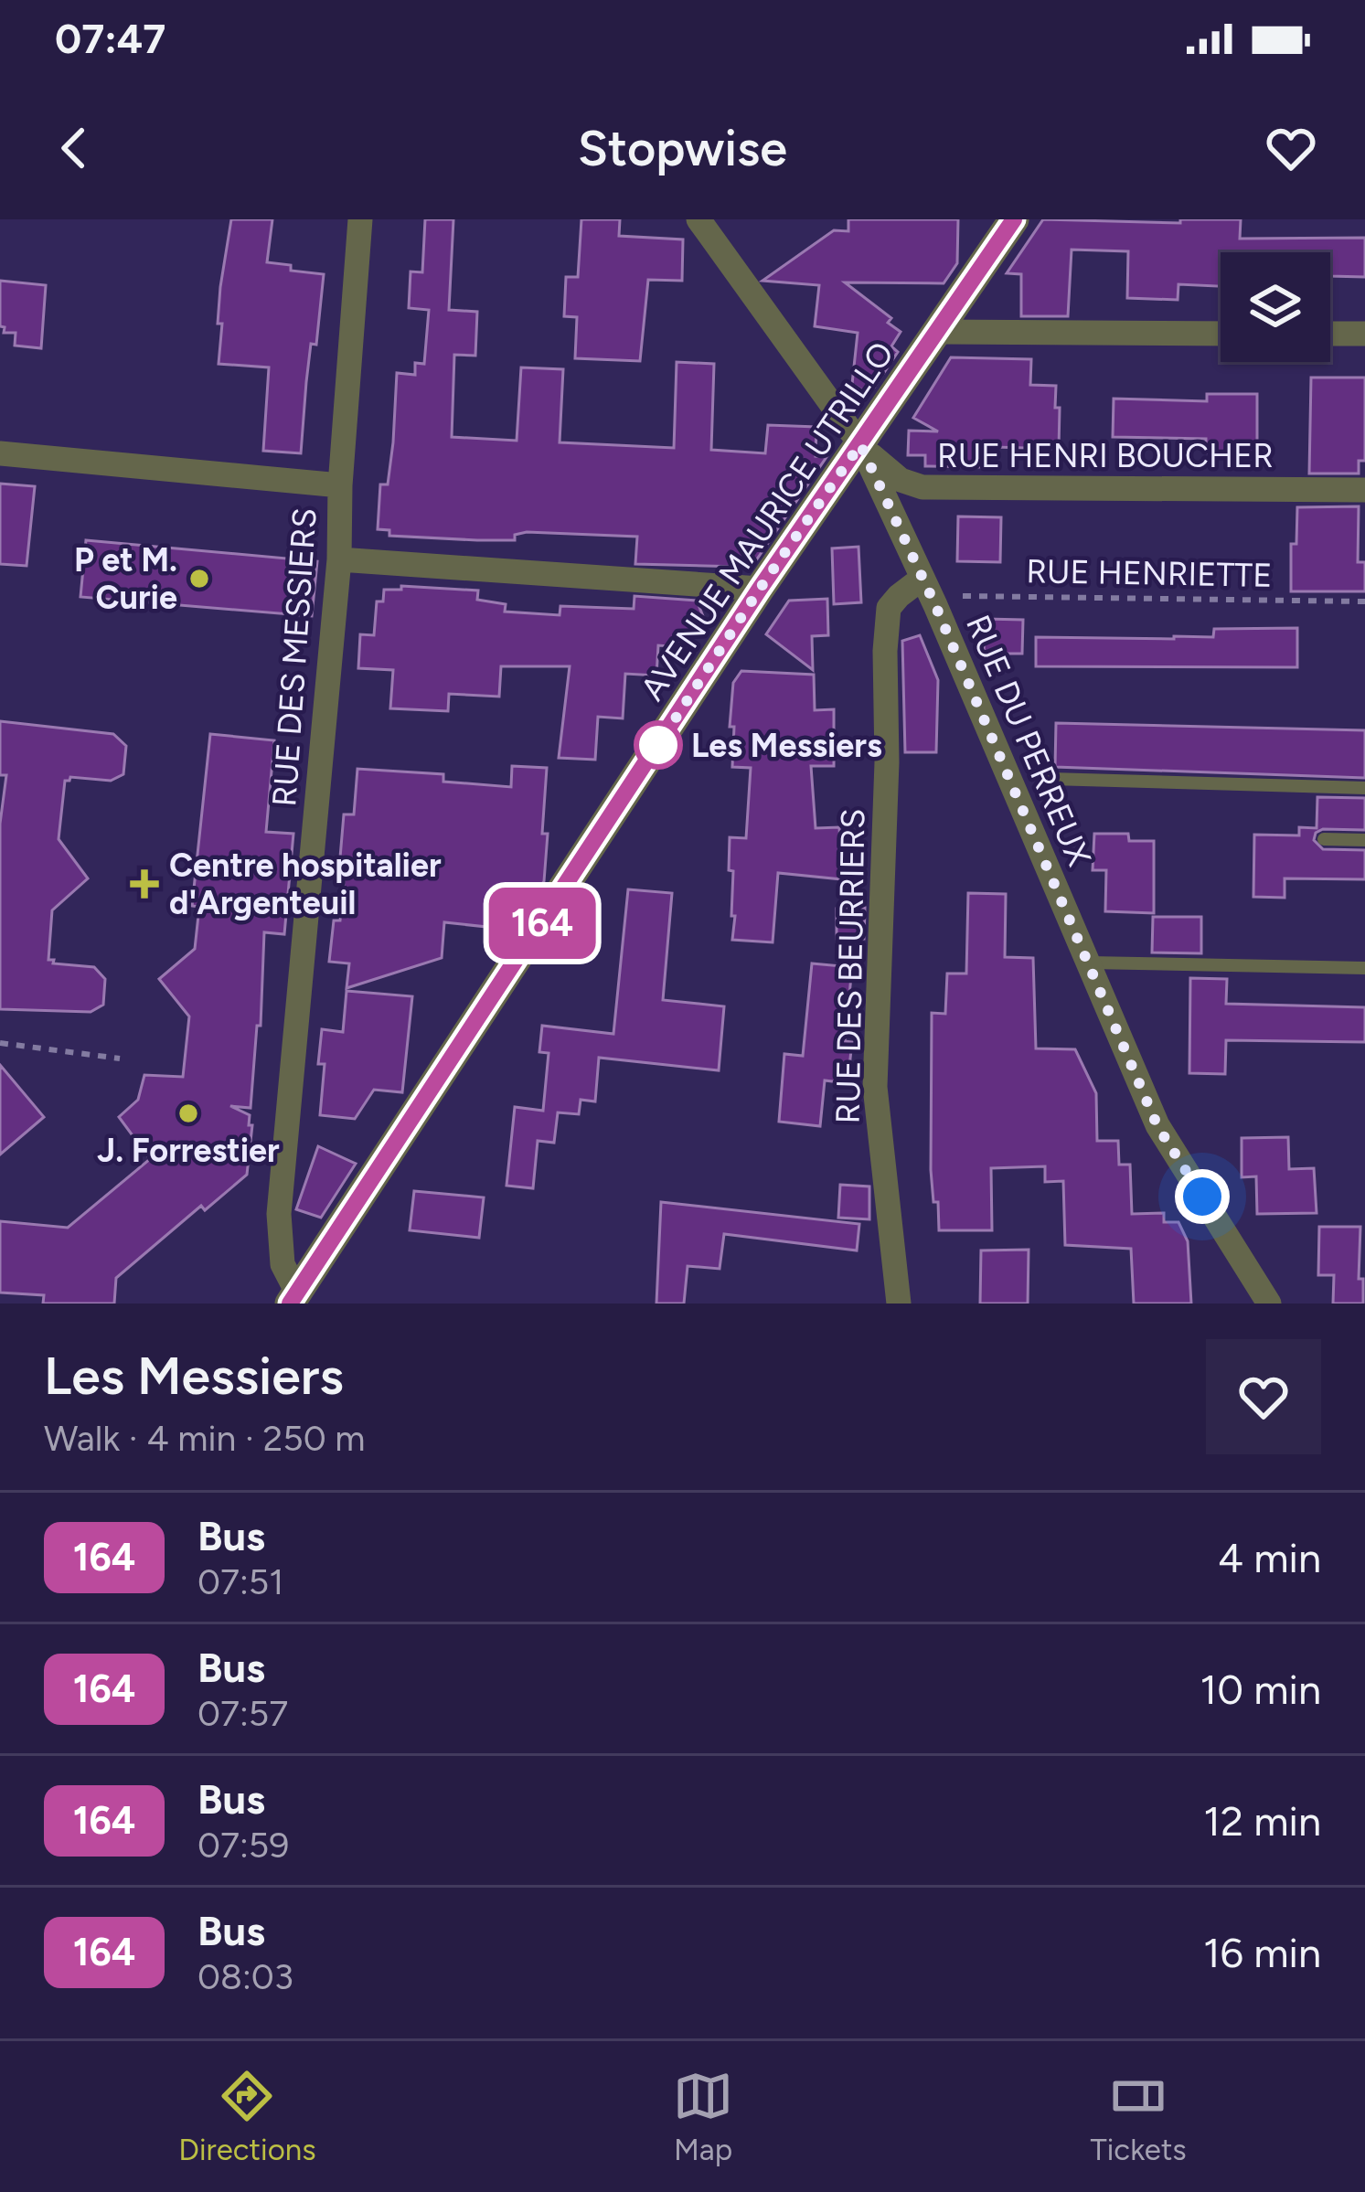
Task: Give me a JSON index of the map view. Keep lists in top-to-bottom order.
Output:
{
  "streets": {
    "street": [
      "RUE HENRI BOUCHER",
      "AVENUE MAURICE UTRILLO",
      "RUE DES MESSIERS",
      "RUE DU PERREUX",
      "RUE DES BEURRIERS"
    ],
    "path": ["RUE HENRIETTE"]
  },
  "crossings": [
    ["RUE HENRI BOUCHER", "AVENUE MAURICE UTRILLO"],
    ["RUE HENRI BOUCHER", "RUE DU PERREUX"],
    ["AVENUE MAURICE UTRILLO", "RUE DES MESSIERS"],
    ["AVENUE MAURICE UTRILLO", "RUE DU PERREUX"],
    ["RUE HENRIETTE", "RUE DU PERREUX"],
    ["RUE DU PERREUX", "RUE DES BEURRIERS"]
  ],
  "places": {
    "other": ["P et M. Curie", "Les Messiers", "J. Forrestier"],
    "health": ["Centre hospitalier d'Argenteuil"]
  },
  "lines": ["bus line 164"],
  "page": {
    "status": "07:47",
    "header": "Stopwise",
    "on_map": "164",
    "heading": ["Les Messiers", "Walk · 4 min · 250 m"],
    "list": [
      {
        "mark": "164",
        "name": "Bus",
        "note": "07:51",
        "value": "4 min"
      },
      {
        "mark": "164",
        "name": "Bus",
        "note": "07:57",
        "value": "10 min"
      },
      {
        "mark": "164",
        "name": "Bus",
        "note": "07:59",
        "value": "12 min"
      },
      {
        "mark": "164",
        "name": "Bus",
        "note": "08:03",
        "value": "16 min"
      }
    ],
    "tabs": ["Directions", "Map", "Tickets"]
  }
}
